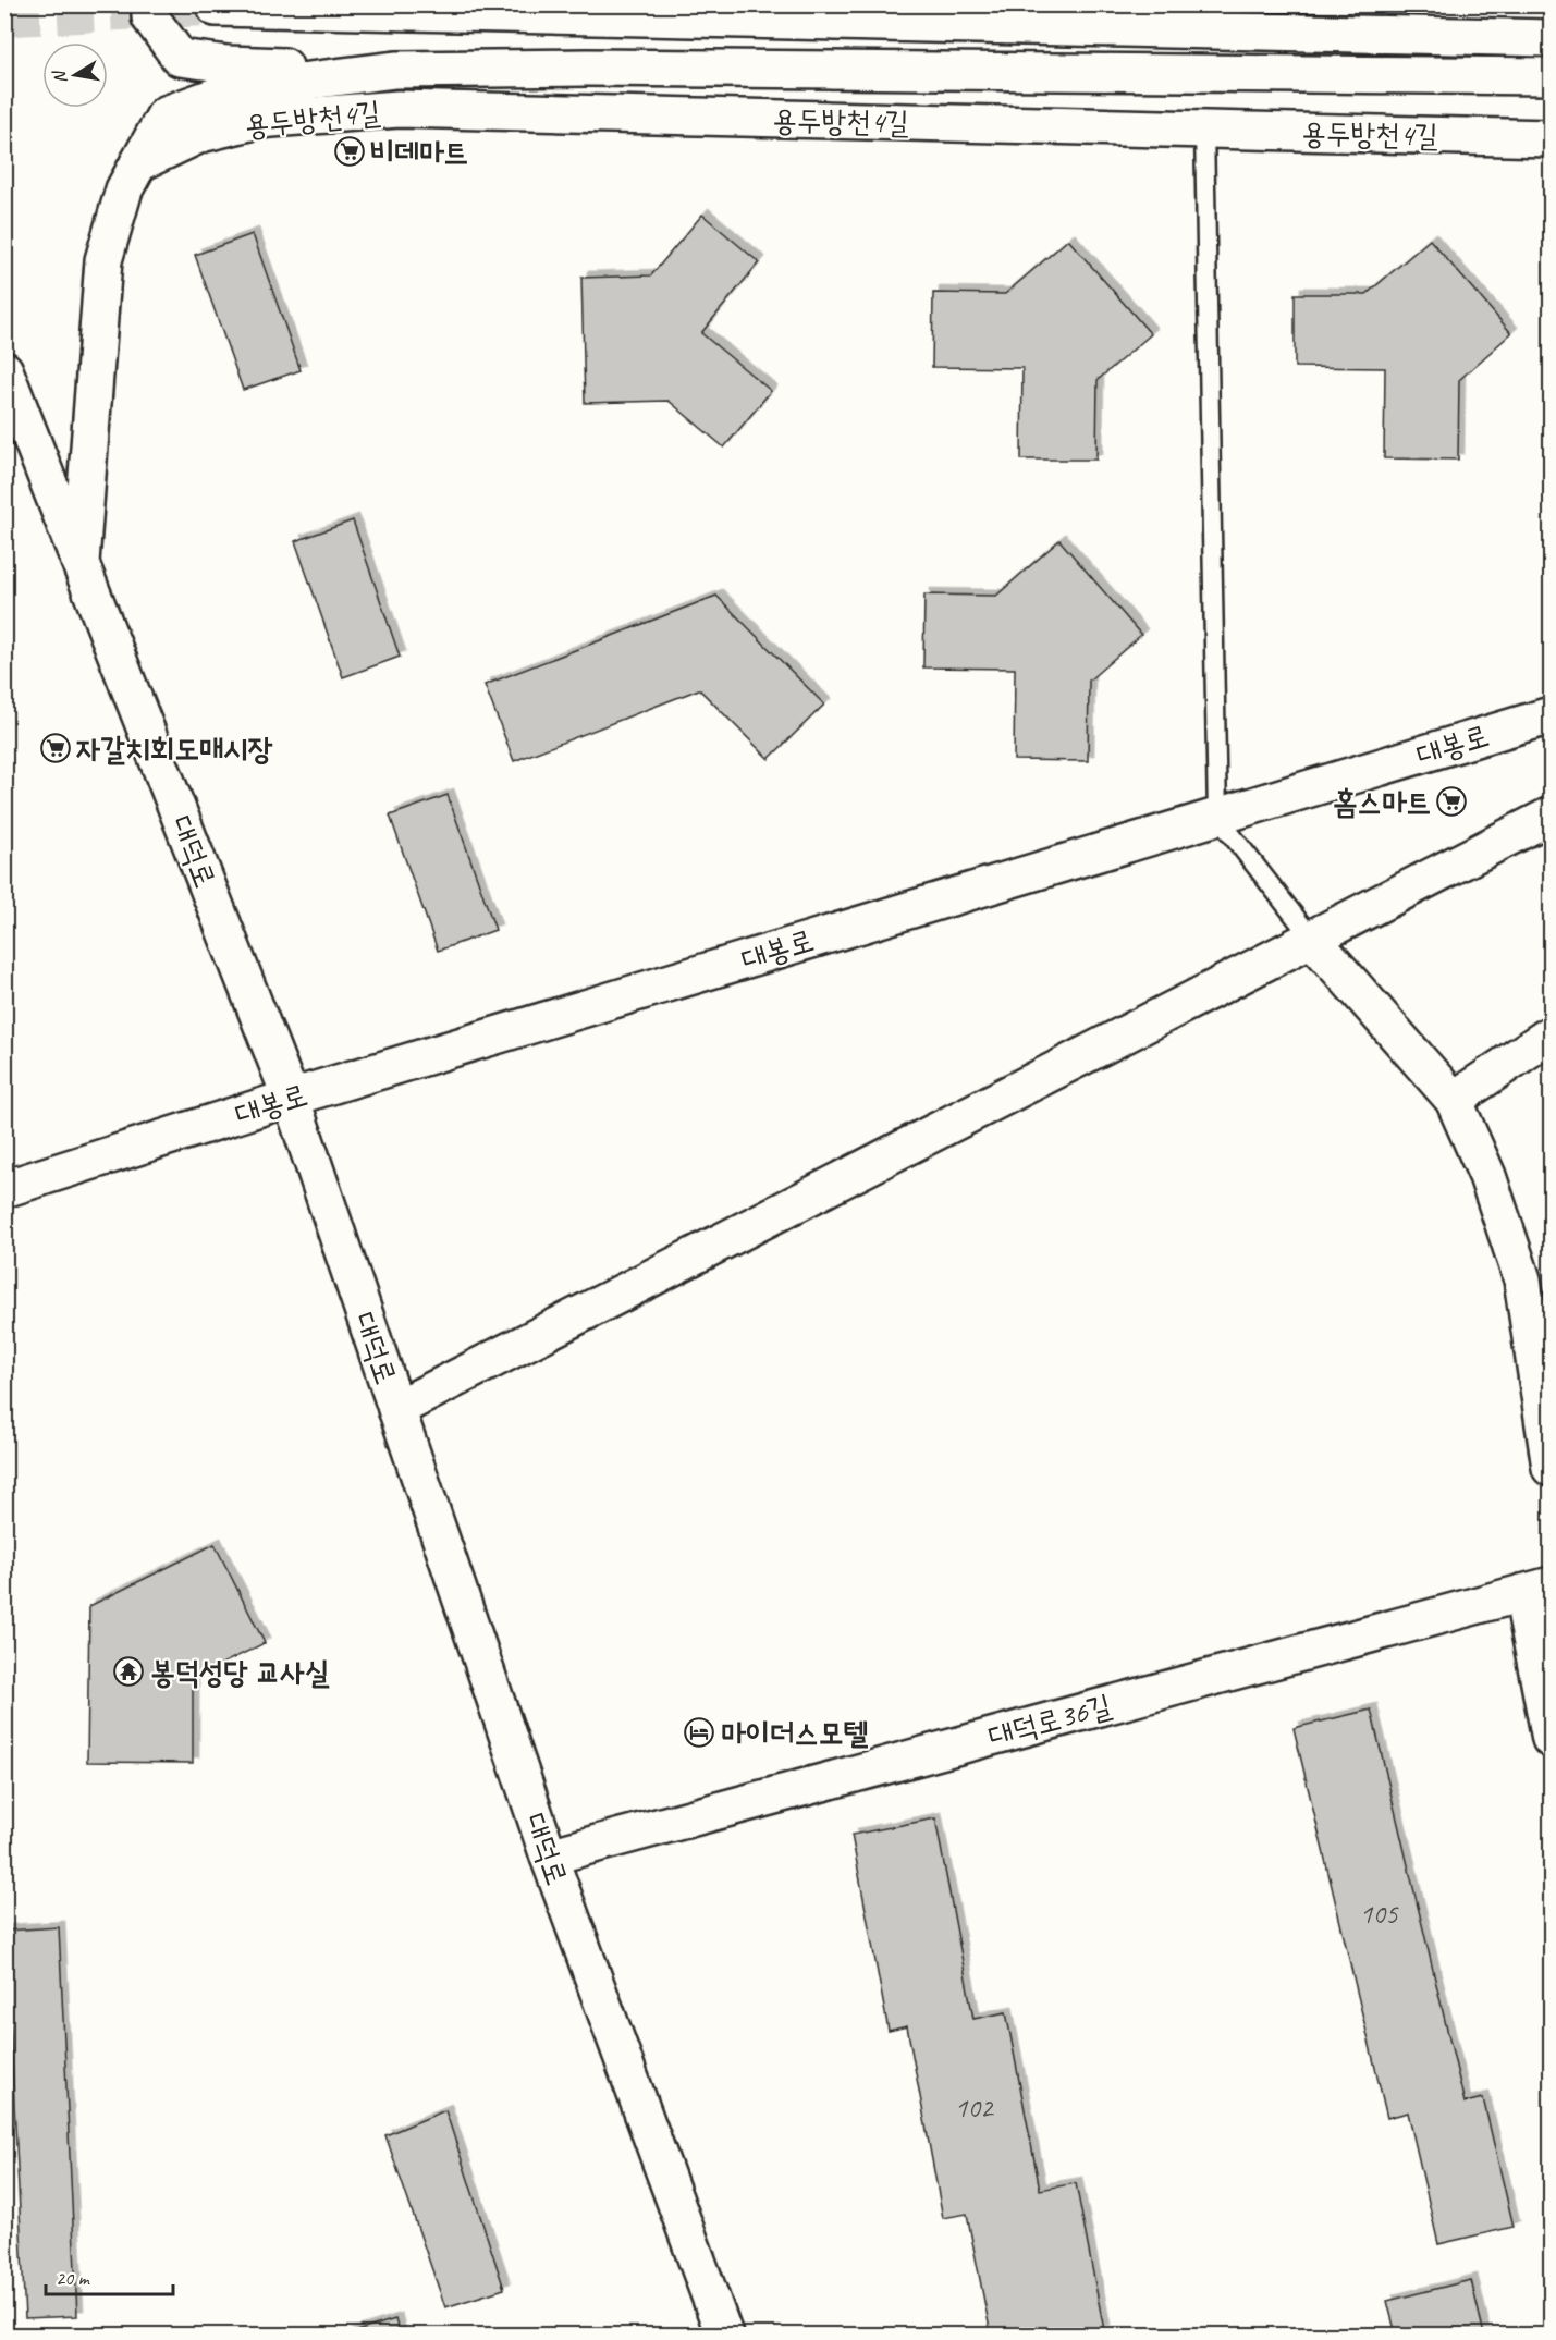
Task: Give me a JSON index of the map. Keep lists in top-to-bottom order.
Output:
{
  "streets": {
    "main road": [
      "용두방천4길",
      "대봉로",
      "대덕로",
      "대덕로36길"
    ]
  },
  "crossings": [
    ["대봉로", "대덕로"],
    ["대덕로", "대덕로36길"]
  ],
  "places": {
    "supermarket": ["비데마트", "자갈치회도매시장", "홈스마트"],
    "temple": ["봉덕성당 교사실"],
    "hotel": ["마이더스모텔"]
  },
  "house_numbers": ["105", "102"],
  "scale_bar": "20 m",
  "north": "left"
}
